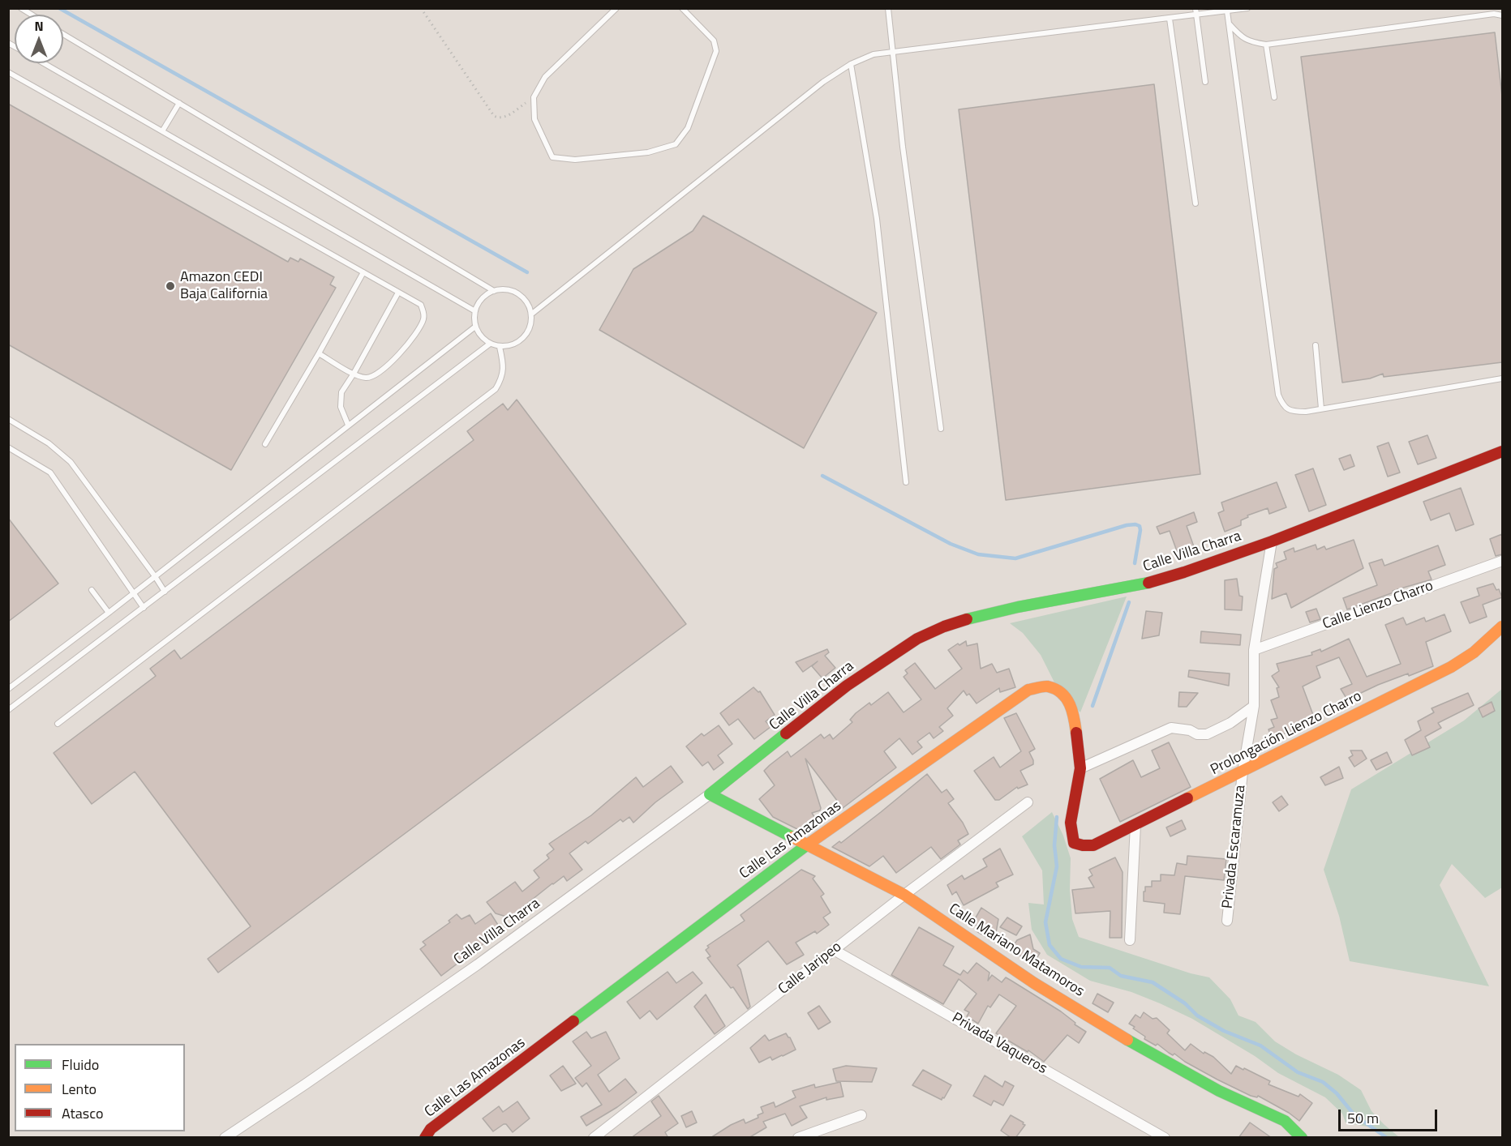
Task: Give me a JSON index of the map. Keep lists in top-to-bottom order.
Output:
{
  "streets": {
    "street": [
      "Calle Villa Charra",
      "Calle Lienzo Charro",
      "Prolongación Lienzo Charro",
      "Calle Las Amazonas",
      "Privada Escaramuza",
      "Calle Mariano Matamoros",
      "Calle Jaripeo",
      "Privada Vaqueros"
    ]
  },
  "crossings": [
    ["Calle Villa Charra", "Privada Escaramuza"],
    ["Calle Villa Charra", "Calle Mariano Matamoros"],
    ["Calle Lienzo Charro", "Privada Escaramuza"],
    ["Prolongación Lienzo Charro", "Calle Las Amazonas"],
    ["Prolongación Lienzo Charro", "Privada Escaramuza"],
    ["Calle Las Amazonas", "Calle Mariano Matamoros"],
    ["Calle Mariano Matamoros", "Calle Jaripeo"],
    ["Calle Jaripeo", "Privada Vaqueros"]
  ],
  "places": ["Amazon CEDI Baja California"],
  "legend": ["Fluido", "Lento", "Atasco"],
  "scale_bar": "50 m",
  "north": "top"
}
